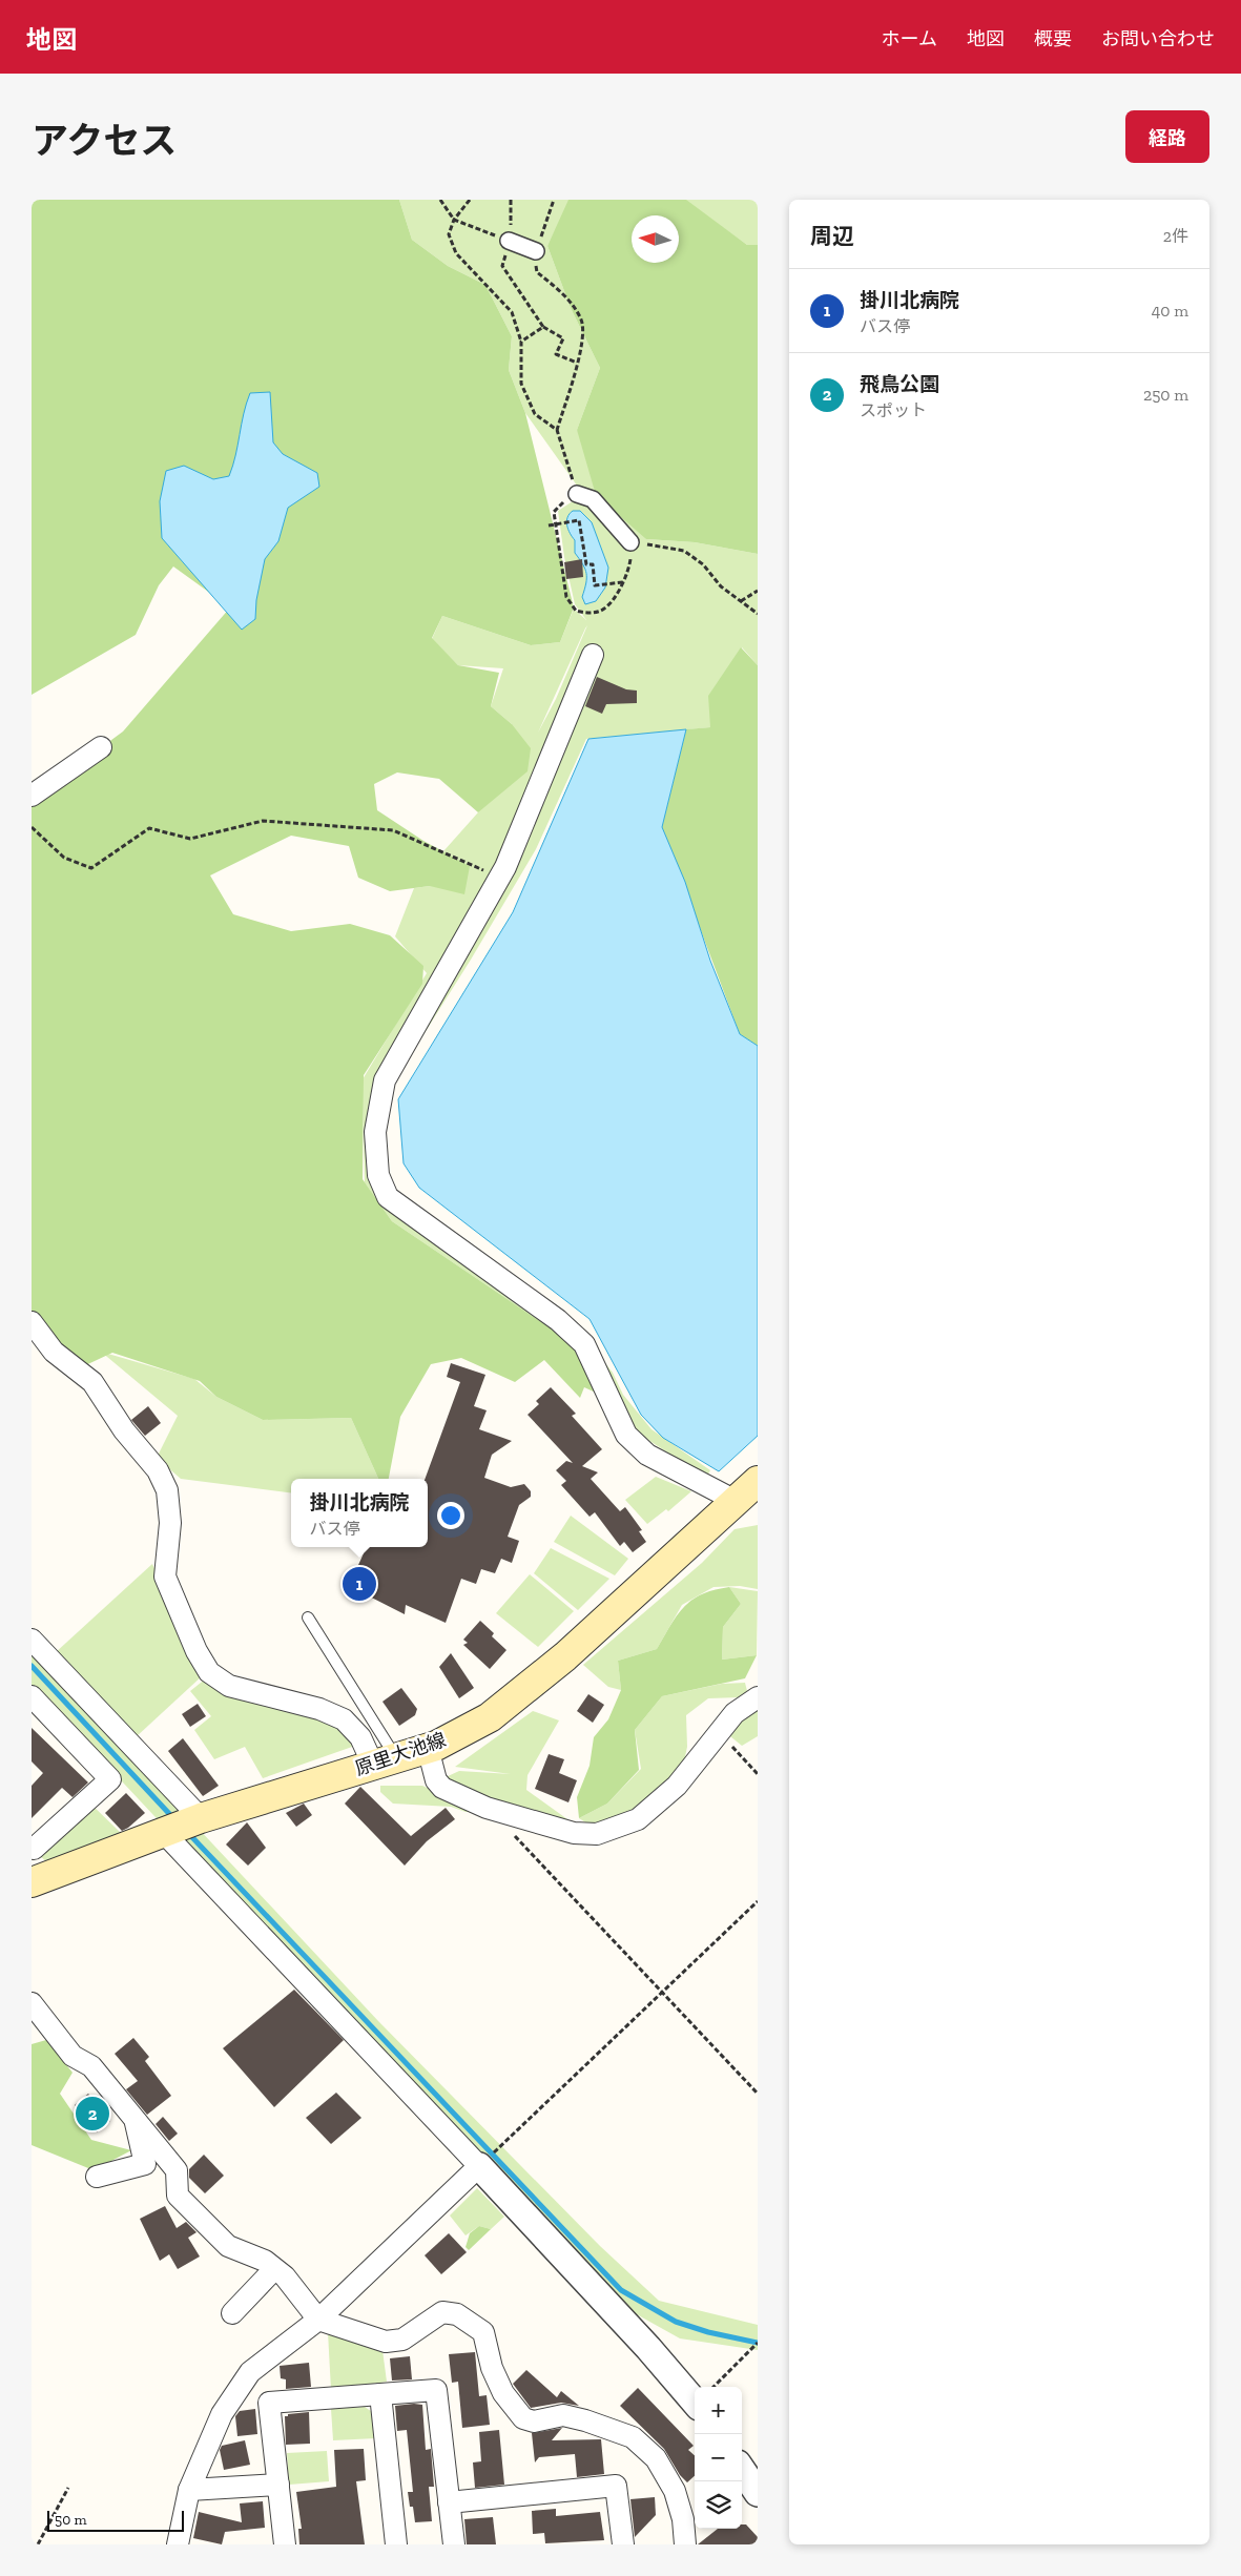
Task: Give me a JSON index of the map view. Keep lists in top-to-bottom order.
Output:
{
  "streets": {
    "main road": ["原里大池線"]
  },
  "scale_bar": "50 m",
  "north": "left",
  "page": {
    "header": "地図",
    "nav": [
      "ホーム",
      "地図",
      "概要",
      "お問い合わせ"
    ],
    "title": "アクセス",
    "buttons": "経路",
    "heading": ["周辺", "2件"],
    "list": [
      {
        "mark": "1",
        "name": "掛川北病院",
        "note": "バス停",
        "value": "40 m"
      },
      {
        "mark": "2",
        "name": "飛鳥公園",
        "note": "スポット",
        "value": "250 m"
      }
    ],
    "popup": ["掛川北病院", "バス停"],
    "pins": ["1", "2"],
    "map_buttons": ["+", "−"],
    "scale": "50 m"
  }
}
